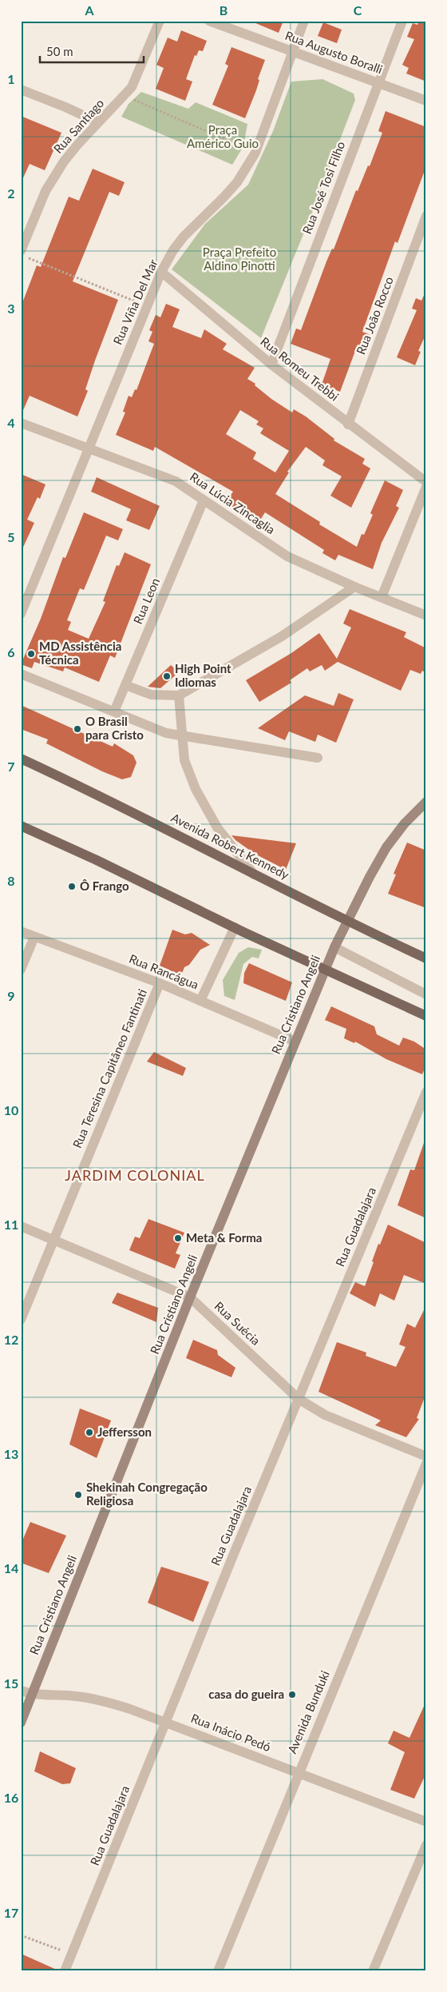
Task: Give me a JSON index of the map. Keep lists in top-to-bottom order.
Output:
{
  "streets": {
    "main road": ["Avenida Robert Kennedy"],
    "street": [
      "Rua Augusto Boralli",
      "Rua Santiago",
      "Rua José Tosi Filho",
      "Rua Viña Del Mar",
      "Rua João Rocco",
      "Rua Romeu Trebbi",
      "Rua Lúcia Zincaglia",
      "Rua Leon",
      "Rua Rancágua",
      "Rua Cristiano Angeli",
      "Rua Teresina Capitâneo Fantinati",
      "Rua Guadalajara",
      "Rua Suécia",
      "Avenida Bunduki",
      "Rua Inácio Pedó"
    ]
  },
  "crossings": [
    ["Rua Augusto Boralli", "Rua José Tosi Filho"],
    ["Rua Augusto Boralli", "Rua Viña Del Mar"],
    ["Rua José Tosi Filho", "Rua Romeu Trebbi"],
    ["Rua Viña Del Mar", "Rua Romeu Trebbi"],
    ["Rua Viña Del Mar", "Rua Lúcia Zincaglia"],
    ["Rua João Rocco", "Rua Romeu Trebbi"],
    ["Rua Lúcia Zincaglia", "Rua Leon"],
    ["Avenida Robert Kennedy", "Rua Cristiano Angeli"],
    ["Rua Rancágua", "Rua Cristiano Angeli"],
    ["Rua Rancágua", "Rua Teresina Capitâneo Fantinati"],
    ["Rua Cristiano Angeli", "Rua Suécia"],
    ["Rua Cristiano Angeli", "Rua Inácio Pedó"],
    ["Rua Teresina Capitâneo Fantinati", "Rua Suécia"],
    ["Rua Guadalajara", "Rua Suécia"],
    ["Rua Guadalajara", "Rua Inácio Pedó"],
    ["Avenida Bunduki", "Rua Inácio Pedó"]
  ],
  "districts": ["JARDIM COLONIAL"],
  "parks": ["Praça Américo Guio", "Praça Prefeito Aldino Pinotti"],
  "places": [
    "MD Assistência Técnica",
    "High Point Idiomas",
    "O Brasil para Cristo",
    "Ô Frango",
    "Meta & Forma",
    "Jeffersson",
    "Shekinah Congregação Religiosa",
    "casa do gueira"
  ],
  "scale_bar": "50 m",
  "grid": {
    "columns": ["A", "B", "C"],
    "rows": [
      "1",
      "2",
      "3",
      "4",
      "5",
      "6",
      "7",
      "8",
      "9",
      "10",
      "11",
      "12",
      "13",
      "14",
      "15",
      "16",
      "17"
    ]
  }
}
